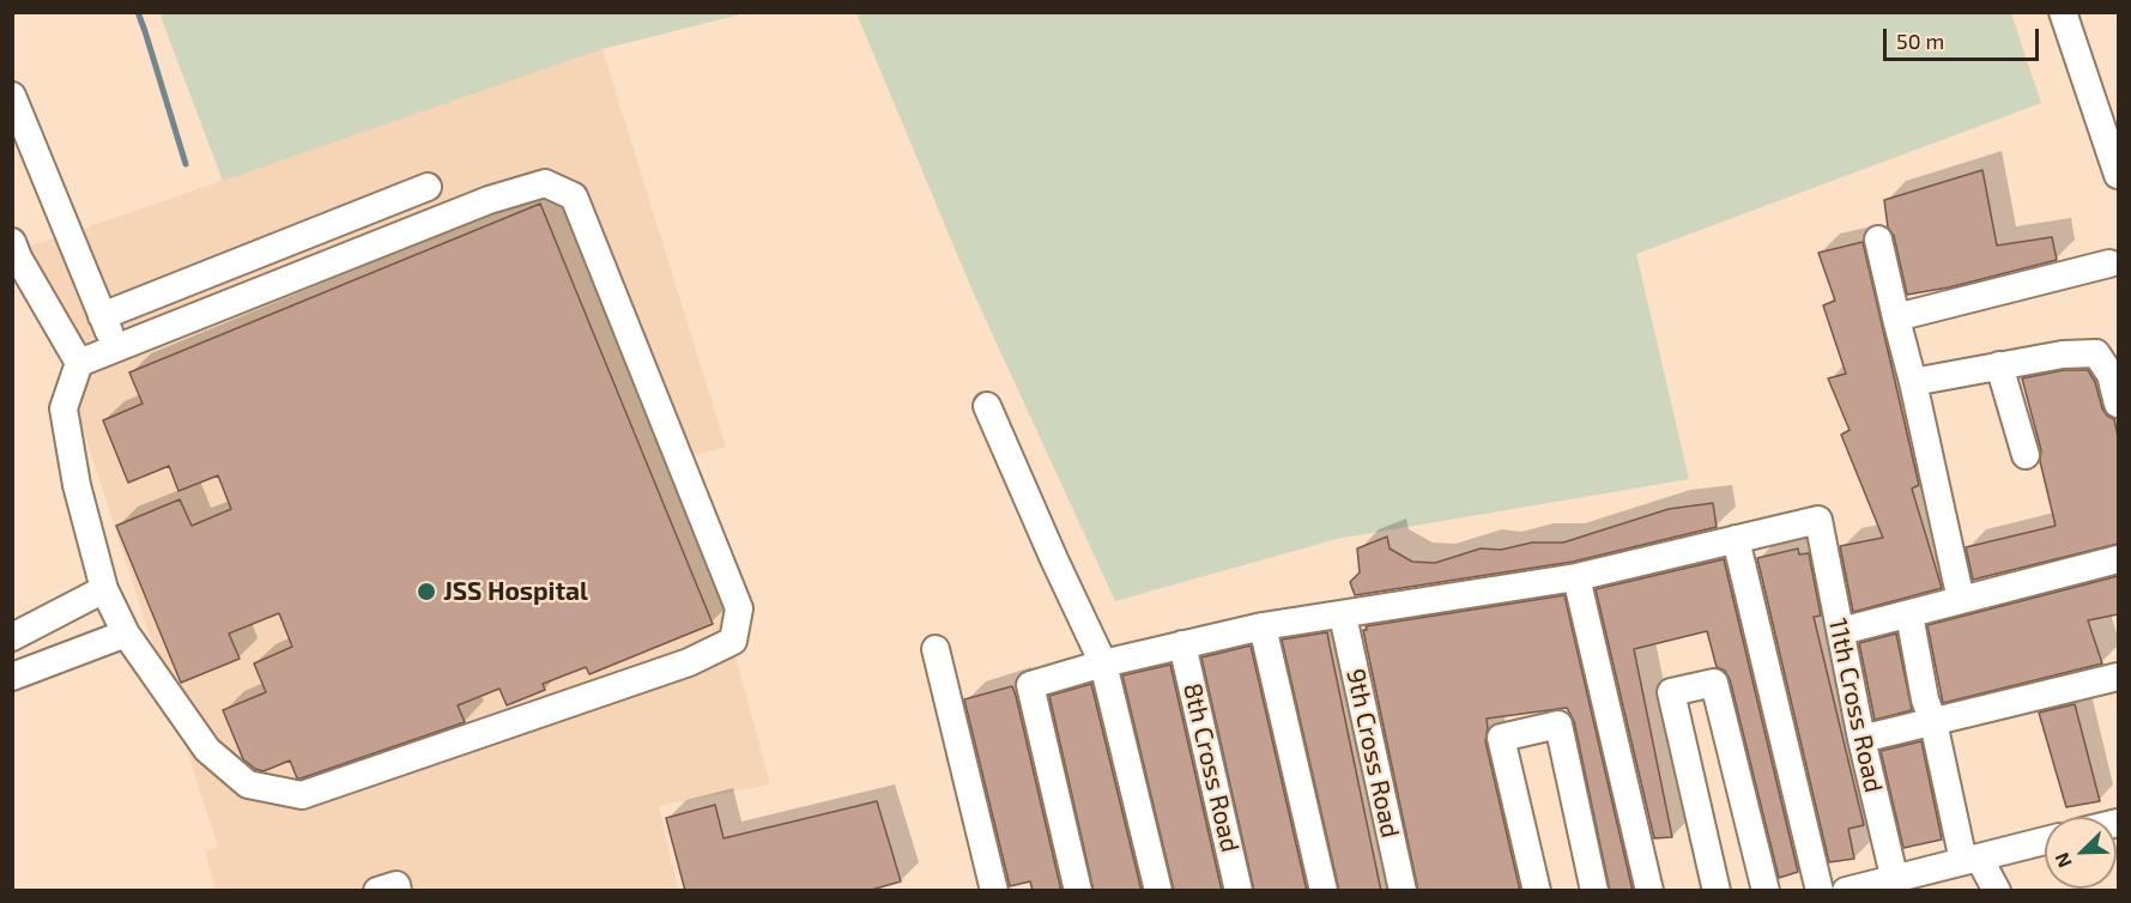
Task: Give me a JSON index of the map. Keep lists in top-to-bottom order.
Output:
{
  "streets": {
    "street": ["11th Cross Road", "9th Cross Road", "8th Cross Road"]
  },
  "places": ["JSS Hospital"],
  "scale_bar": "50 m",
  "north": "bottom left"
}
